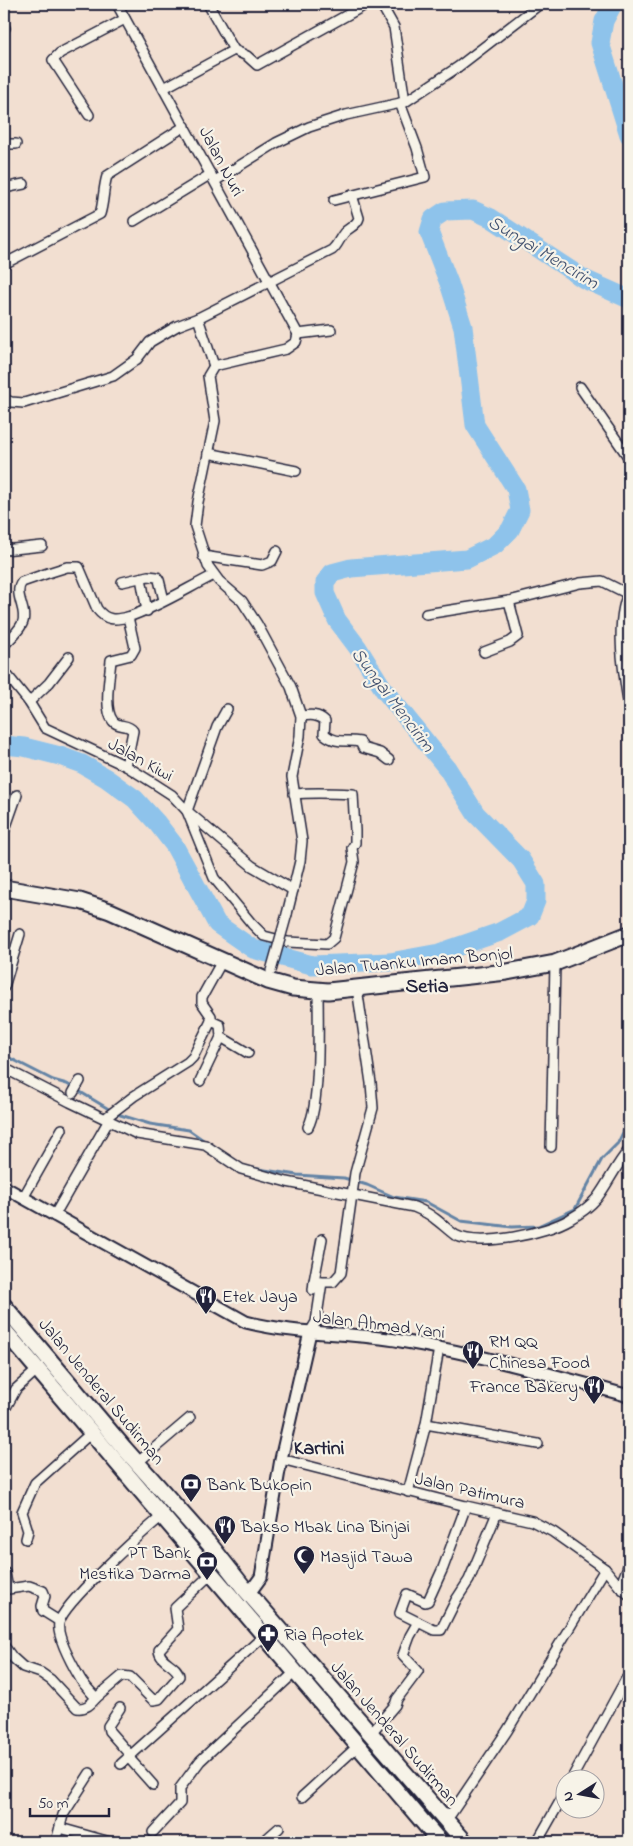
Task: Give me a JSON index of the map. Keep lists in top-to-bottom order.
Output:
{
  "streets": {
    "main road": ["Jalan Tuanku Imam Bonjol", "Jalan Jenderal Sudirman"],
    "street": [
      "Jalan Nuri",
      "Jalan Kiwi",
      "Jalan Ahmad Yani",
      "Jalan Patimura"
    ]
  },
  "districts": ["Setia", "Kartini"],
  "water": ["Sungai Mencirim"],
  "places": {
    "restaurant": [
      "Etek Jaya",
      "RM QQ Chinesa Food",
      "France Bakery",
      "Bakso Mbak Lina Binjai"
    ],
    "bank": ["Bank Bukopin", "PT Bank Mestika Darma"],
    "mosque": ["Masjid Tawa"],
    "pharmacy": ["Ria Apotek"]
  },
  "scale_bar": "50 m",
  "north": "left"
}
